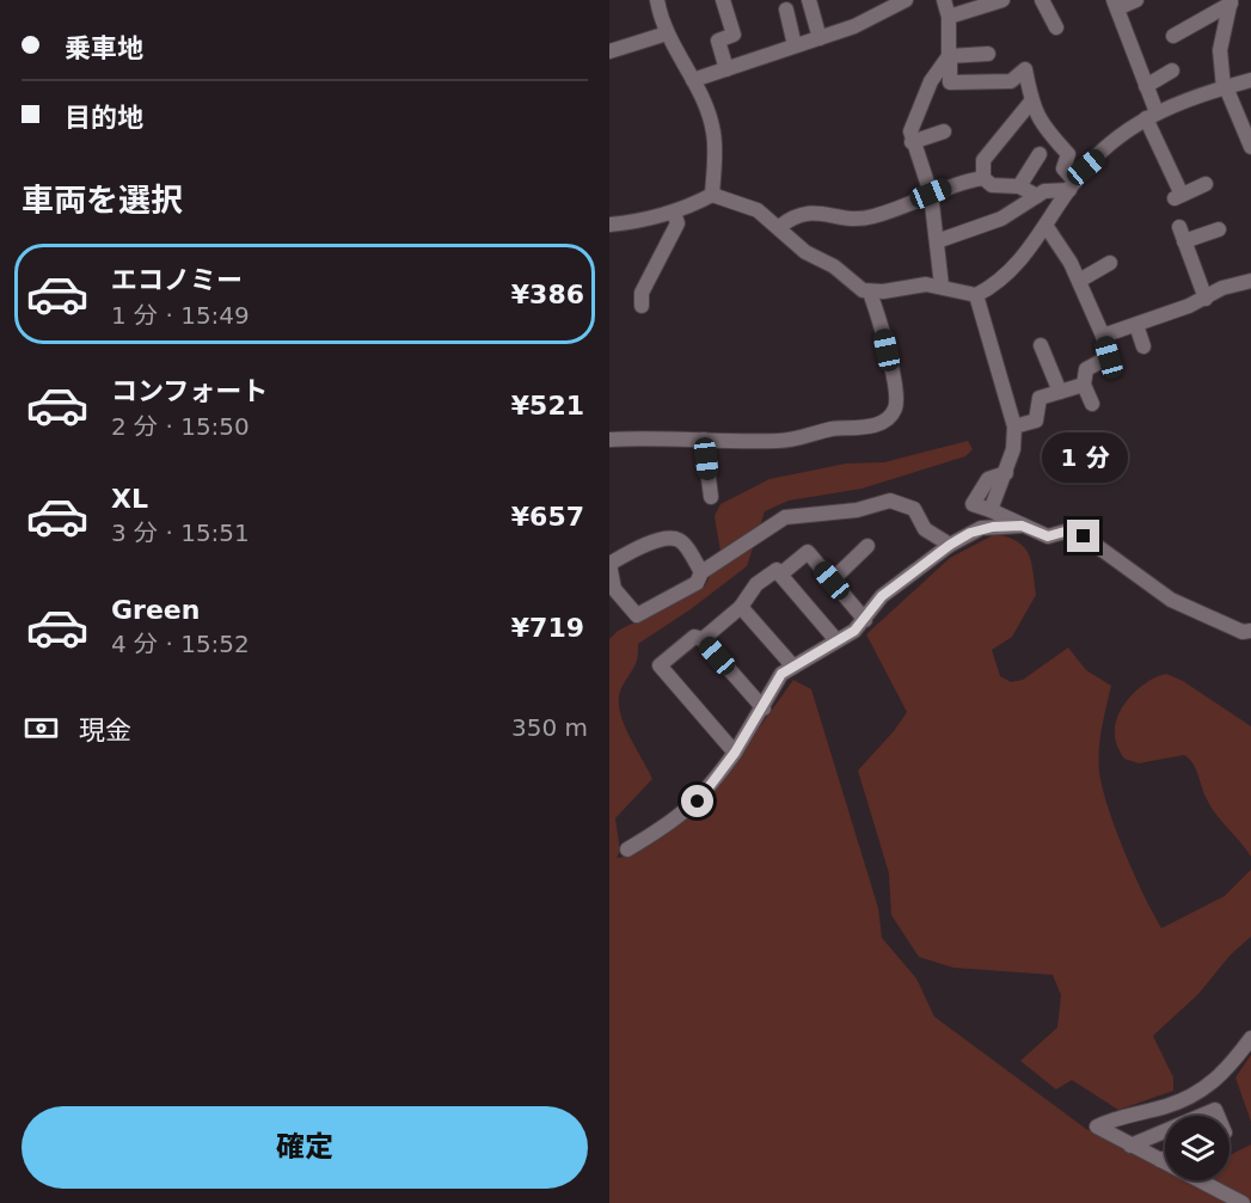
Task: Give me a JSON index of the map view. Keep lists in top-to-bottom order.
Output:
{
  "page": {
    "banner": ["乗車地", "目的地"],
    "heading": "車両を選択",
    "list": [
      {
        "name": "エコノミー",
        "note": "1 分 · 15:49",
        "value": "¥386"
      },
      {
        "name": "コンフォート",
        "note": "2 分 · 15:50",
        "value": "¥521"
      },
      {
        "name": "XL",
        "note": "3 分 · 15:51",
        "value": "¥657"
      },
      {
        "name": "Green",
        "note": "4 分 · 15:52",
        "value": "¥719"
      }
    ],
    "bubble": "1 分",
    "pay": ["現金", "350 m"],
    "buttons": "確定"
  }
}
